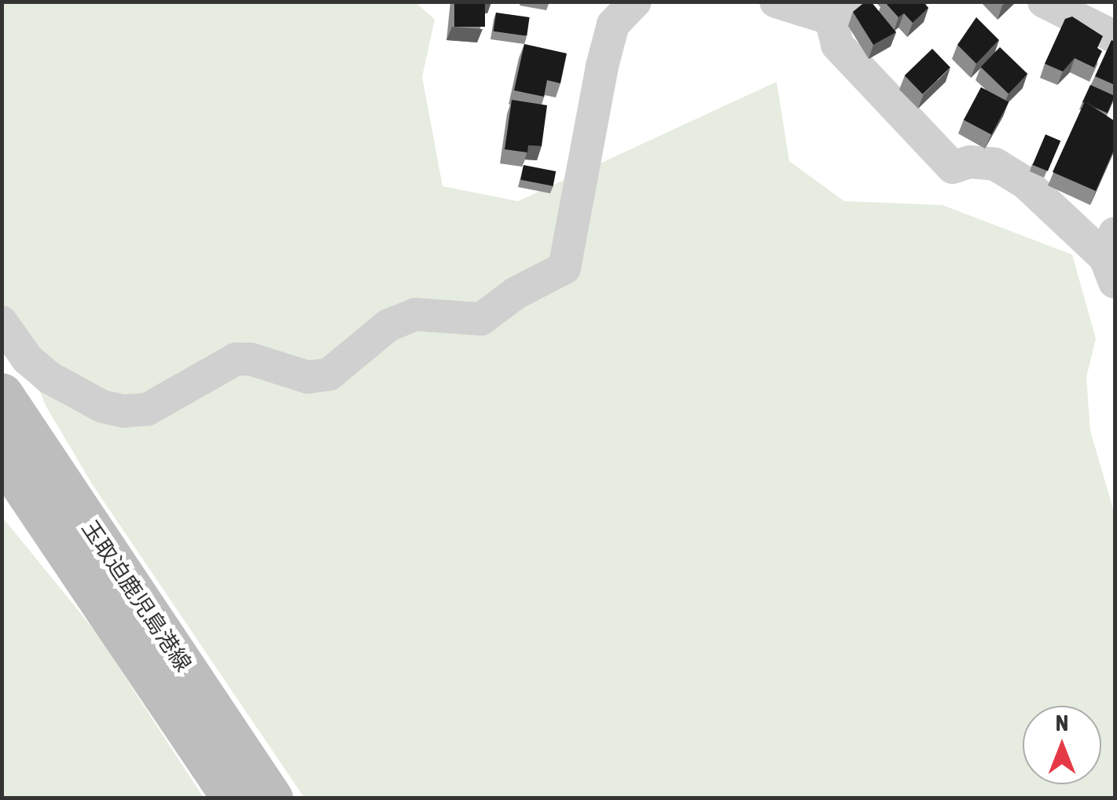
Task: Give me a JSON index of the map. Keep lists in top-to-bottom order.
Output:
{
  "streets": {
    "main road": ["玉取迫鹿児島港線"]
  },
  "north": "top"
}
